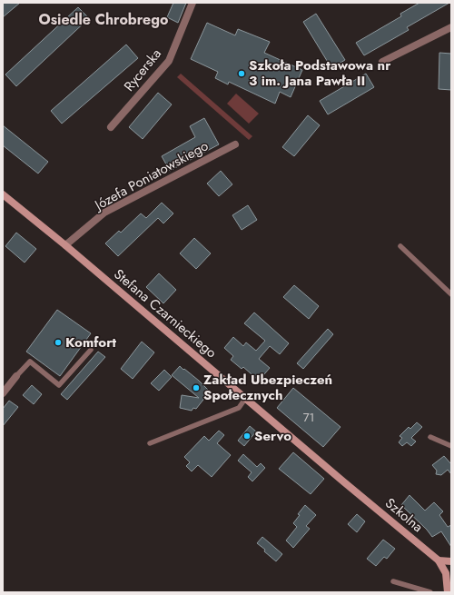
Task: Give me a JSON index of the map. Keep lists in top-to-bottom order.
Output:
{
  "streets": {
    "street": [
      "Rycerska",
      "Józefa Poniatowskiego",
      "Stefana Czarnieckiego",
      "Szkolna"
    ]
  },
  "crossings": [
    ["Józefa Poniatowskiego", "Stefana Czarnieckiego"],
    ["Stefana Czarnieckiego", "Szkolna"]
  ],
  "districts": ["Osiedle Chrobrego"],
  "places": [
    "Szkoła Podstawowa nr 3 im. Jana Pawła II",
    "Komfort",
    "Zakład Ubezpieczeń Społecznych",
    "Servo"
  ],
  "house_numbers": ["71"]
}
